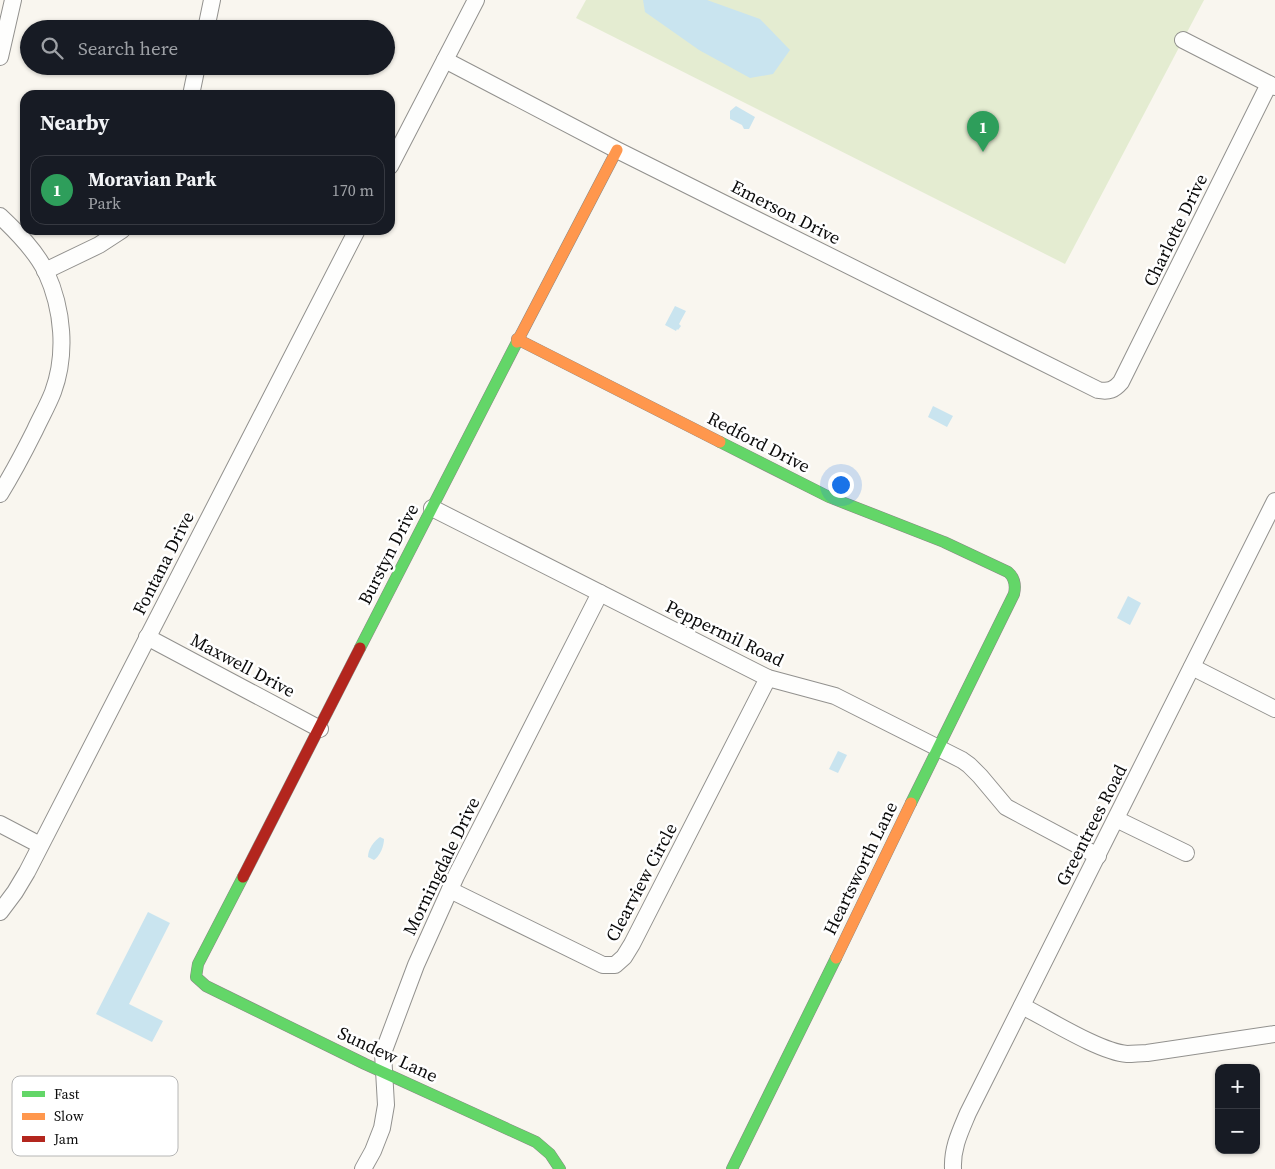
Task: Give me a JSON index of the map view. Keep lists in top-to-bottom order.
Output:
{
  "streets": {
    "street": [
      "Emerson Drive",
      "Charlotte Drive",
      "Redford Drive",
      "Burstyn Drive",
      "Fontana Drive",
      "Peppermil Road",
      "Maxwell Drive",
      "Greentrees Road",
      "Morningdale Drive",
      "Heartsworth Lane",
      "Clearview Circle",
      "Sundew Lane"
    ]
  },
  "crossings": [
    ["Emerson Drive", "Charlotte Drive"],
    ["Emerson Drive", "Burstyn Drive"],
    ["Redford Drive", "Burstyn Drive"],
    ["Redford Drive", "Heartsworth Lane"],
    ["Burstyn Drive", "Peppermil Road"],
    ["Burstyn Drive", "Maxwell Drive"],
    ["Burstyn Drive", "Sundew Lane"],
    ["Fontana Drive", "Maxwell Drive"],
    ["Peppermil Road", "Greentrees Road"],
    ["Peppermil Road", "Morningdale Drive"],
    ["Peppermil Road", "Heartsworth Lane"],
    ["Peppermil Road", "Clearview Circle"],
    ["Morningdale Drive", "Clearview Circle"],
    ["Morningdale Drive", "Sundew Lane"]
  ],
  "legend": ["Fast", "Slow", "Jam"],
  "page": {
    "search": "Search here",
    "heading": "Nearby",
    "pins": "1",
    "list": [
      {
        "mark": "1",
        "name": "Moravian Park",
        "note": "Park",
        "value": "170 m"
      }
    ],
    "map_buttons": ["+", "−"]
  }
}
